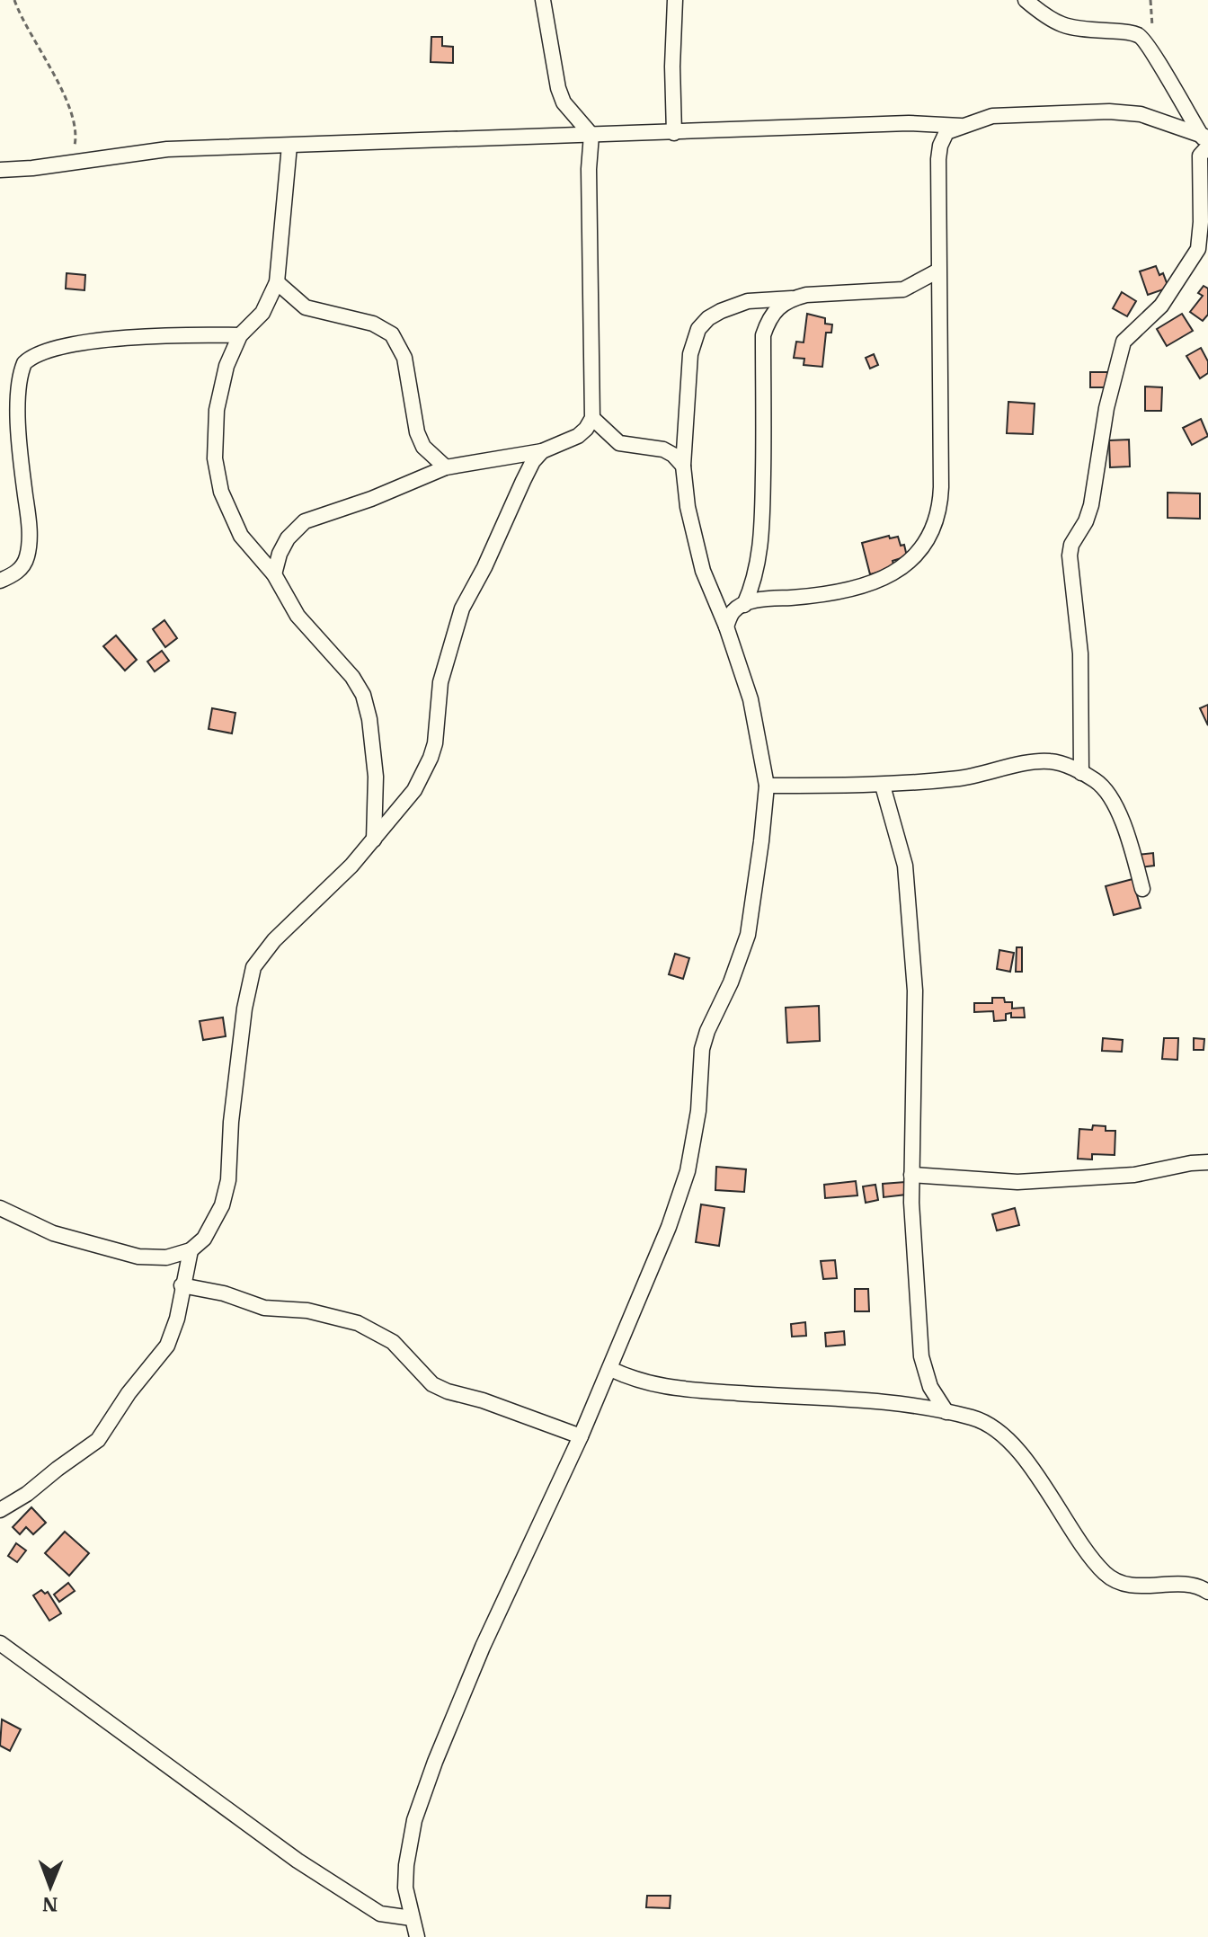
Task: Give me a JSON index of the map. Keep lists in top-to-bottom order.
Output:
{
  "north": "bottom"
}
